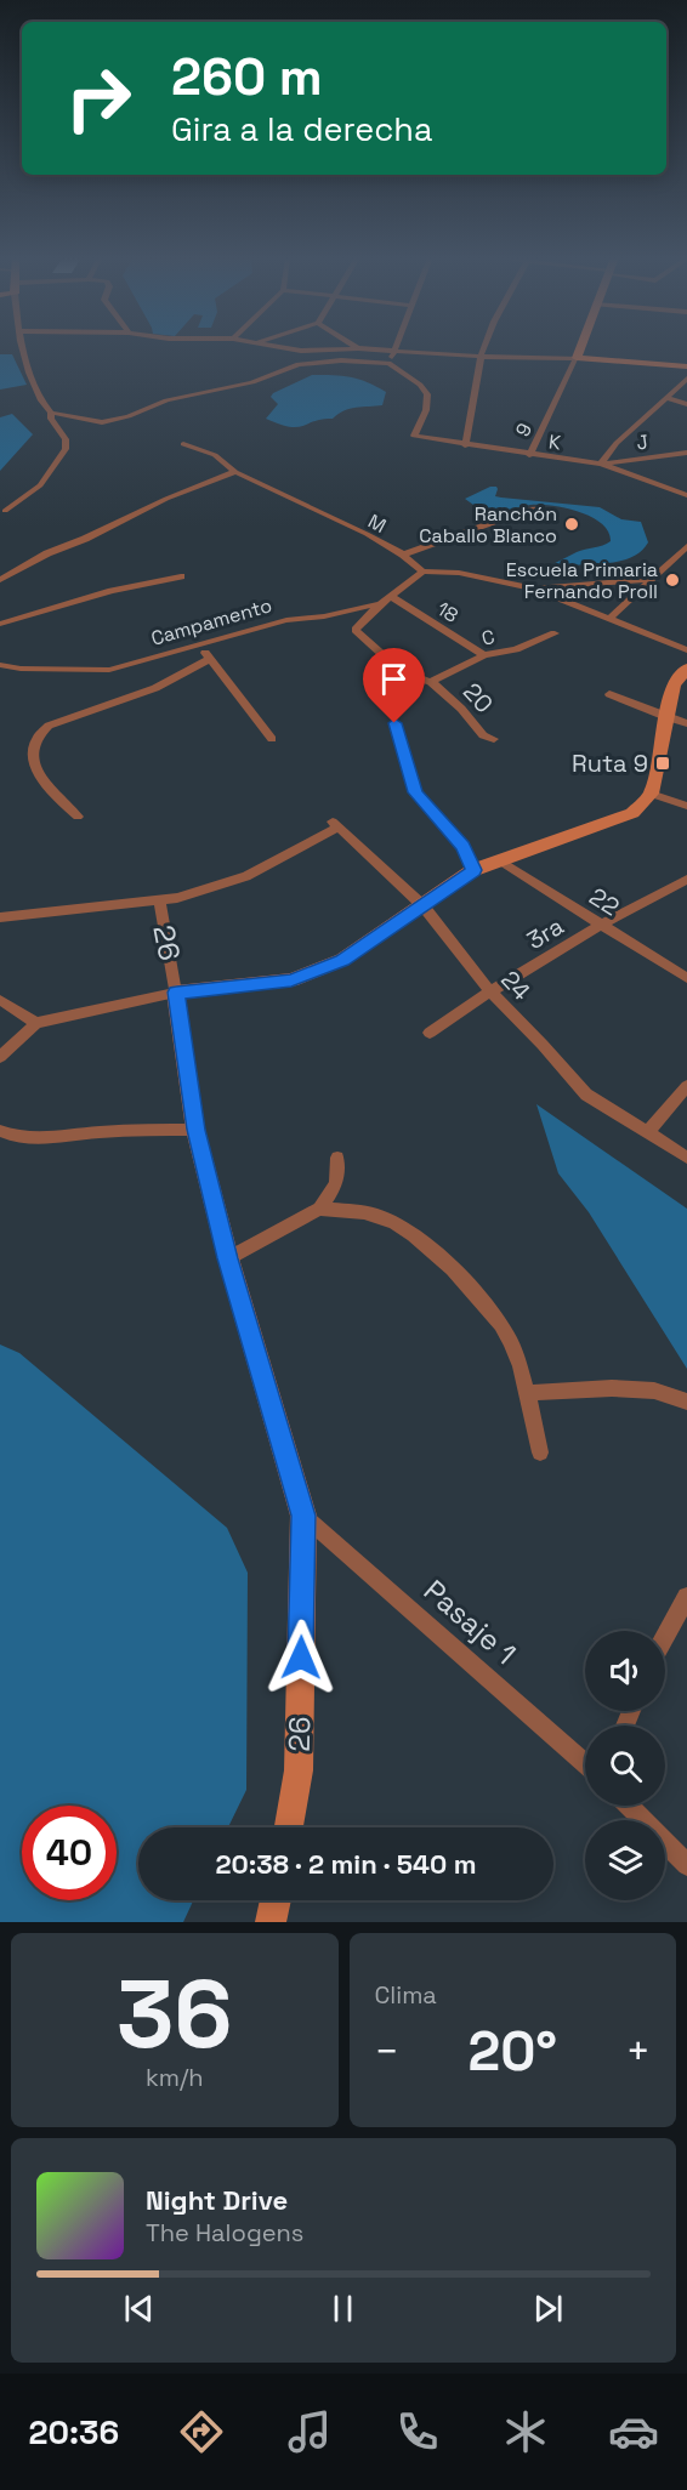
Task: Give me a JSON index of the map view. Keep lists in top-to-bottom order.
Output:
{
  "streets": {
    "street": [
      "9",
      "K",
      "J",
      "M",
      "18",
      "Campamento",
      "C",
      "20",
      "22",
      "3ra",
      "26",
      "24",
      "Pasaje 1"
    ]
  },
  "crossings": [
    ["9", "K"],
    ["K", "J"],
    ["M", "Campamento"],
    ["18", "Campamento"],
    ["18", "C"],
    ["18", "20"],
    ["Campamento", "20"],
    ["C", "20"],
    ["22", "3ra"],
    ["3ra", "24"],
    ["26", "24"],
    ["26", "Pasaje 1"]
  ],
  "places": {
    "other": ["Ranchón Caballo Blanco", "Escuela Primaria Fernando Proll"],
    "transit": ["Ruta 9"]
  },
  "page": {
    "turn": ["260 m", "Gira a la derecha"],
    "limit": "40",
    "trip": "20:38 · 2 min · 540 m",
    "tile": [
      ["36", "km/h"],
      "Clima"
    ],
    "heat": ["−", "20°", "+"],
    "song": ["Night Drive", "The Halogens"],
    "tabs": "20:36"
  }
}
